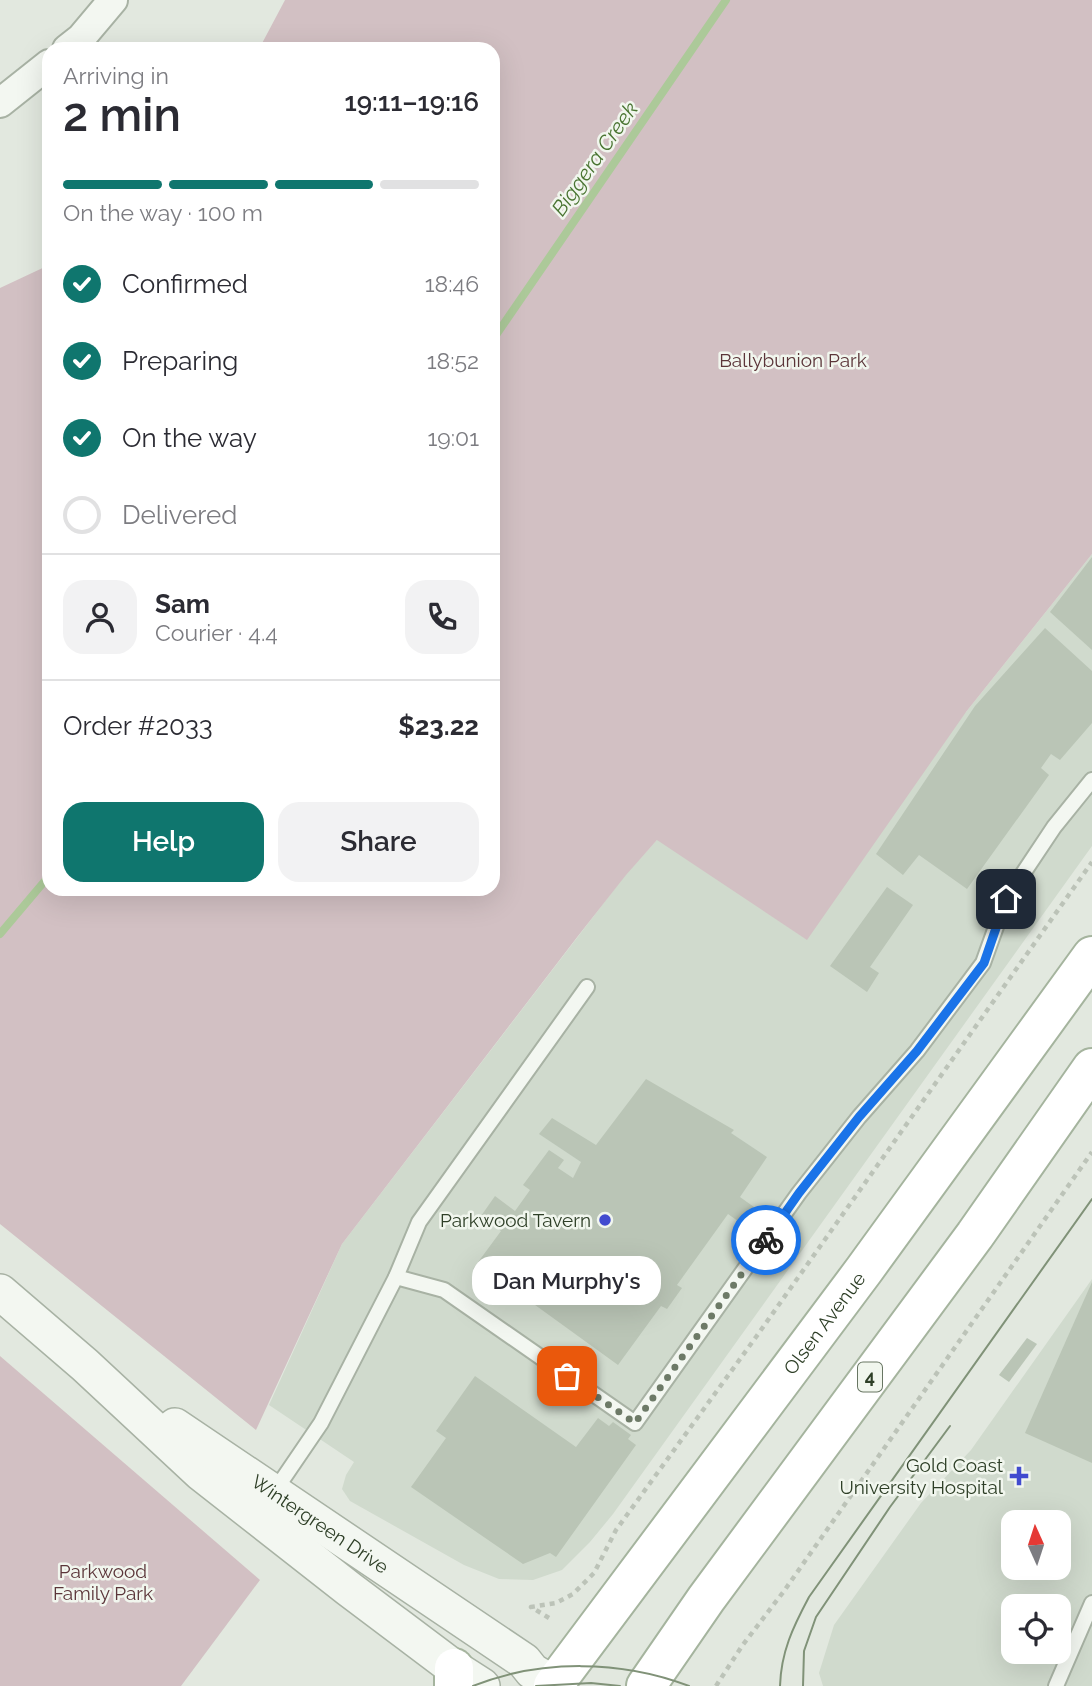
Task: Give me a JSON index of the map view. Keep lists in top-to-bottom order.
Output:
{
  "streets": {
    "main road": ["Olsen Avenue", "4"],
    "street": ["Wintergreen Drive"]
  },
  "crossings": [
    ["Olsen Avenue", "Wintergreen Drive"]
  ],
  "water": ["Biggera Creek"],
  "parks": ["Ballybunion Park", "Parkwood Family Park"],
  "places": {
    "other": ["Parkwood Tavern", "Dan Murphy's"],
    "health": ["Gold Coast University Hospital"]
  },
  "north": "top",
  "page": {
    "heading": ["2 min", "Arriving in", "19:11–19:16"],
    "panel": [
      "Sam",
      "Courier · 4.4",
      "Order #2033",
      "$23.22"
    ],
    "bar": "On the way · 100 m",
    "list": [
      ["Confirmed", "18:46"],
      ["Preparing", "18:52"],
      ["On the way", "19:01"],
      "Delivered"
    ],
    "buttons": ["Help", "Share"],
    "bubble": "Dan Murphy's"
  }
}
